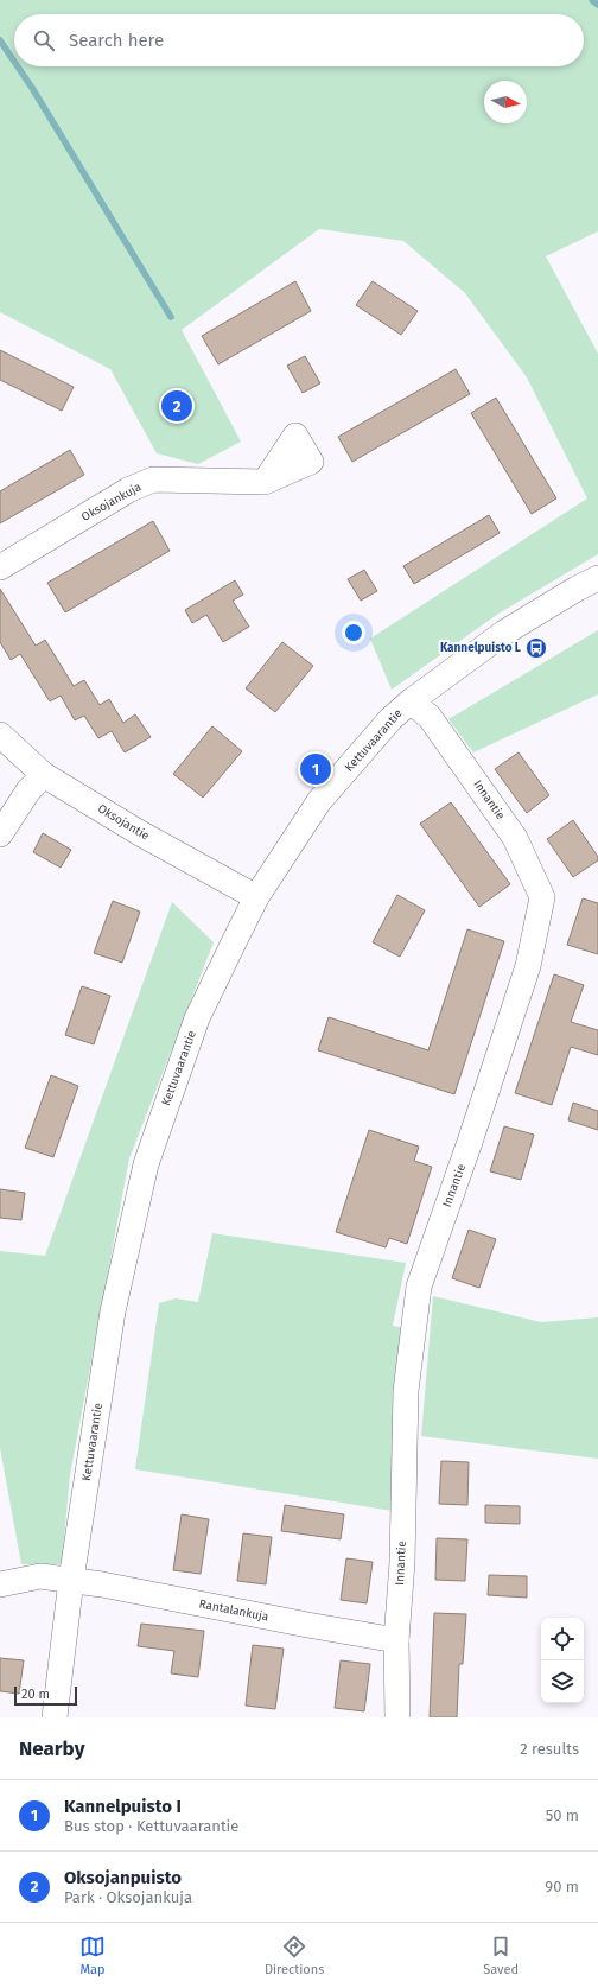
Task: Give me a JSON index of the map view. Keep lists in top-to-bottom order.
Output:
{
  "streets": {
    "street": [
      "Oksojankuja",
      "Kettuvaarantie",
      "Innantie",
      "Oksojantie",
      "Rantalankuja"
    ]
  },
  "crossings": [
    ["Kettuvaarantie", "Innantie"],
    ["Kettuvaarantie", "Oksojantie"],
    ["Kettuvaarantie", "Rantalankuja"],
    ["Innantie", "Rantalankuja"]
  ],
  "places": {
    "bus stop": ["Kannelpuisto L"]
  },
  "scale_bar": "20 m",
  "north": "right",
  "page": {
    "search": "Search here",
    "pins": ["2", "1"],
    "scale": "20 m",
    "heading": ["Nearby", "2 results"],
    "list": [
      {
        "mark": "1",
        "name": "Kannelpuisto I",
        "note": "Bus stop · Kettuvaarantie",
        "value": "50 m"
      },
      {
        "mark": "2",
        "name": "Oksojanpuisto",
        "note": "Park · Oksojankuja",
        "value": "90 m"
      }
    ],
    "nav": ["Map", "Directions", "Saved"]
  }
}
